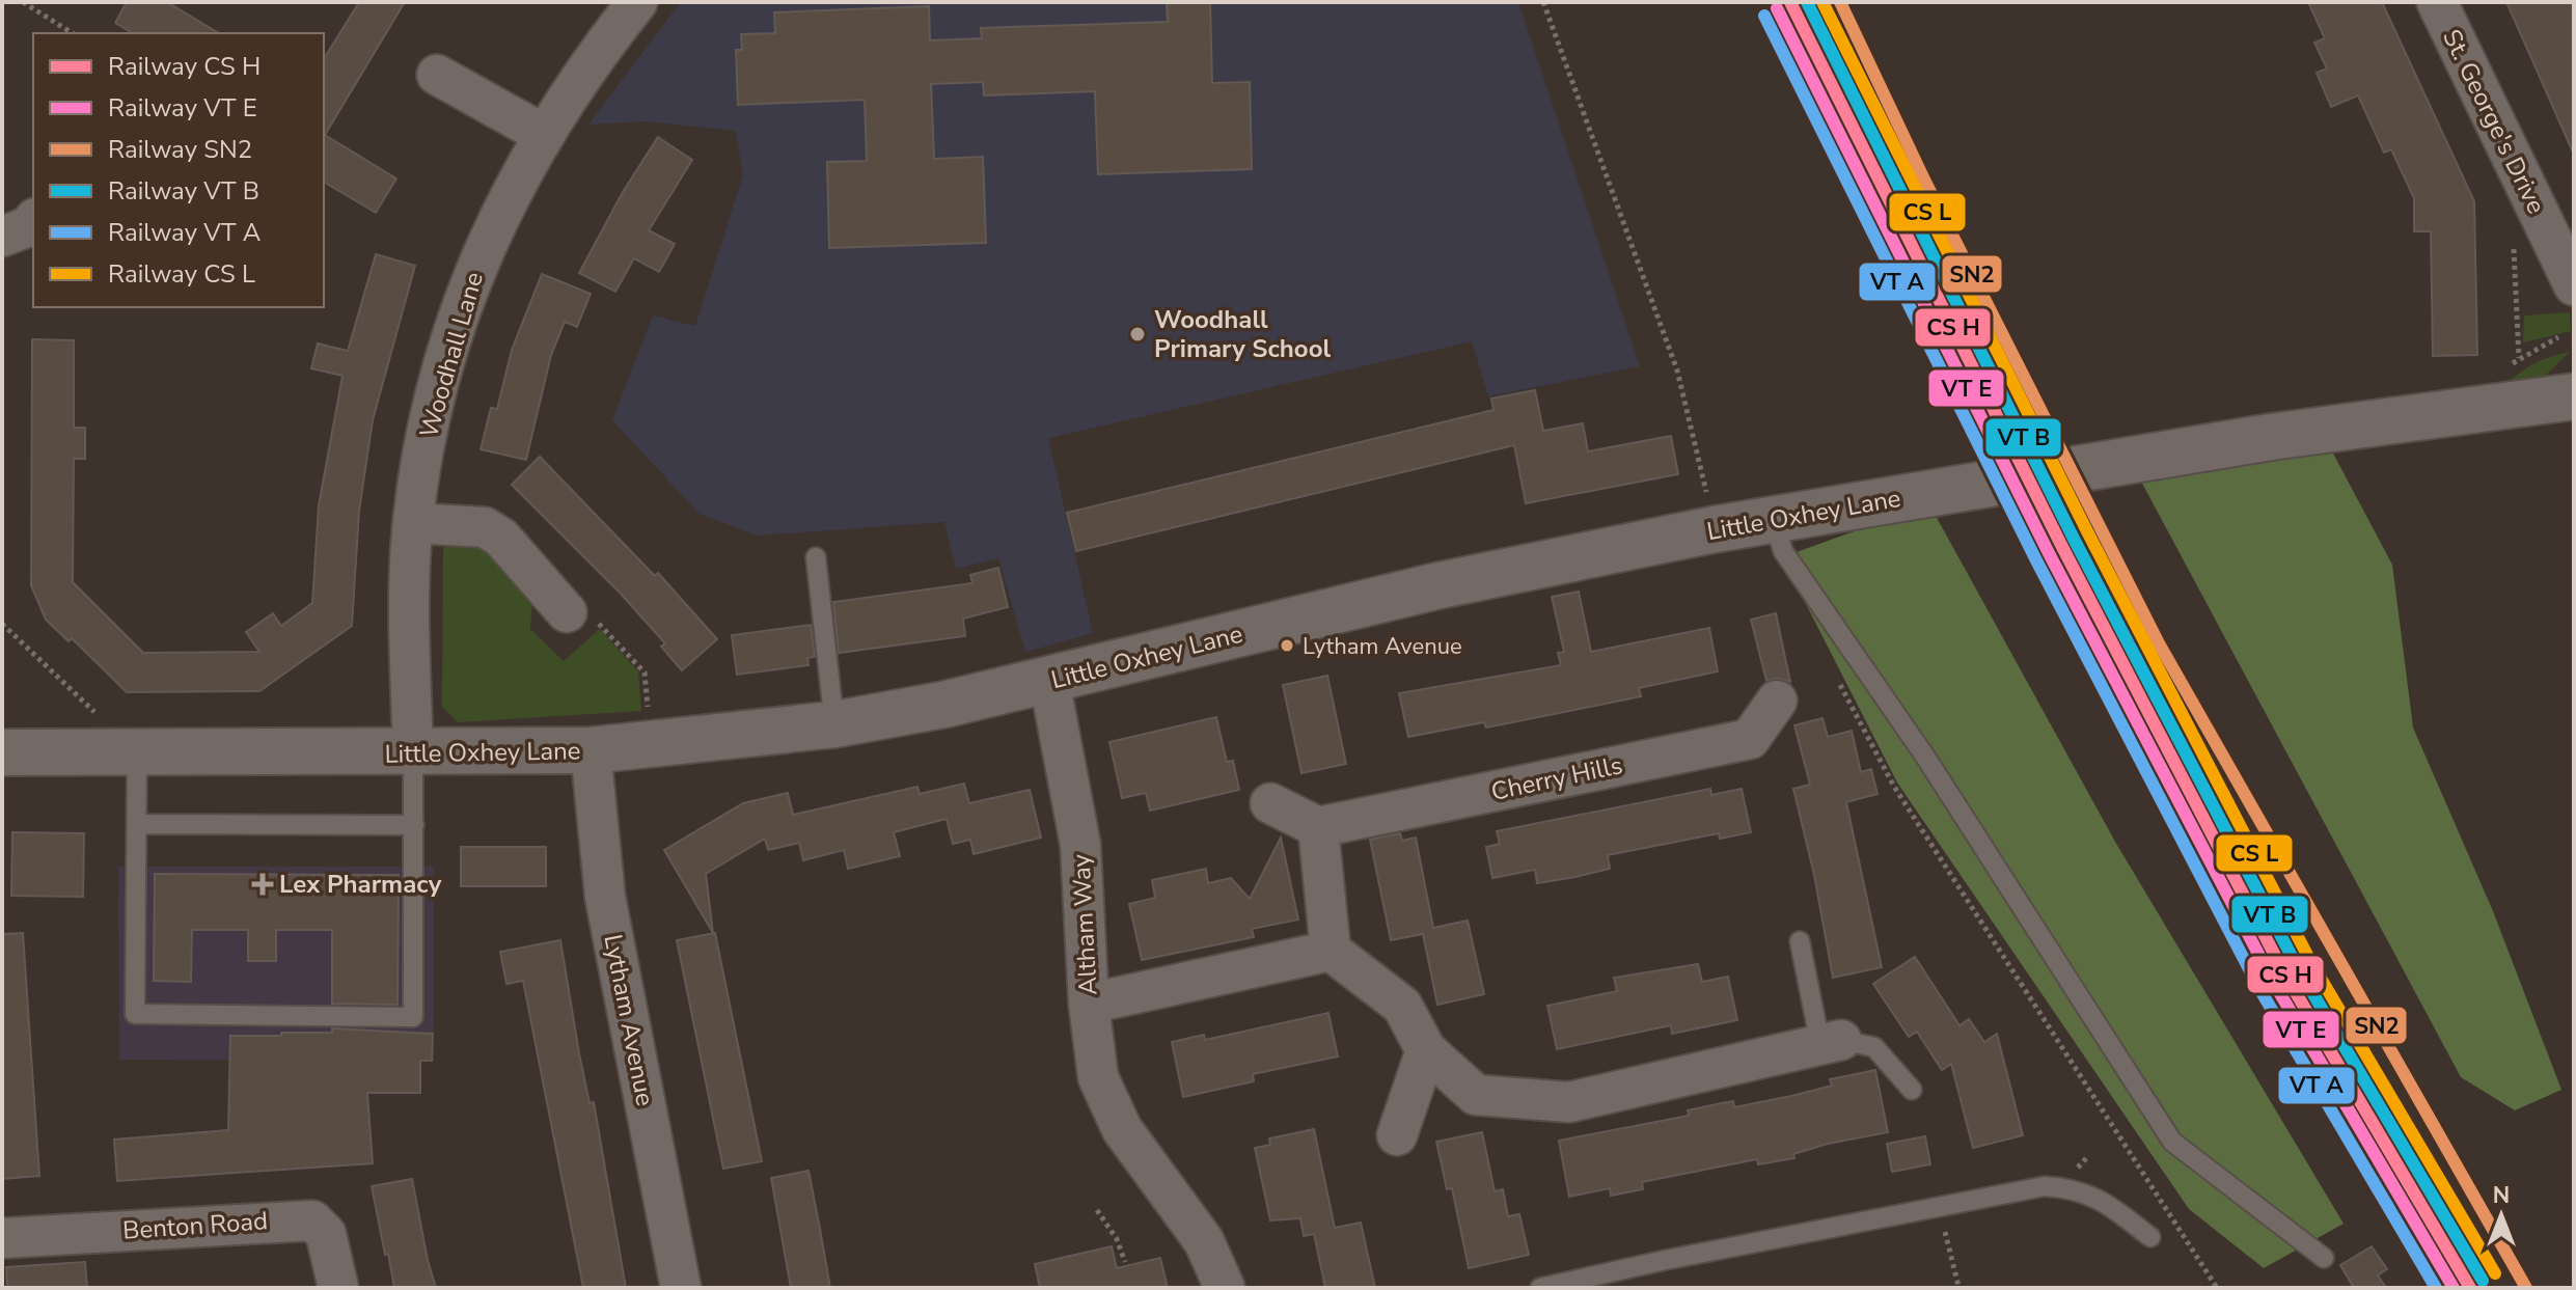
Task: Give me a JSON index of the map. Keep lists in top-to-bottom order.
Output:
{
  "streets": {
    "main road": ["Little Oxhey Lane"],
    "street": [
      "St. George's Drive",
      "Woodhall Lane",
      "Cherry Hills",
      "Altham Way",
      "Lytham Avenue",
      "Benton Road"
    ]
  },
  "crossings": [
    ["Woodhall Lane", "Little Oxhey Lane"],
    ["Little Oxhey Lane", "Altham Way"],
    ["Little Oxhey Lane", "Lytham Avenue"]
  ],
  "places": {
    "other": ["Woodhall Primary School", "Lytham Avenue"],
    "health": ["Lex Pharmacy"]
  },
  "lines": ["rail line SN2"],
  "legend": [
    "Railway CS H",
    "Railway VT E",
    "Railway SN2",
    "Railway VT B",
    "Railway VT A",
    "Railway CS L"
  ],
  "north": "top"
}
